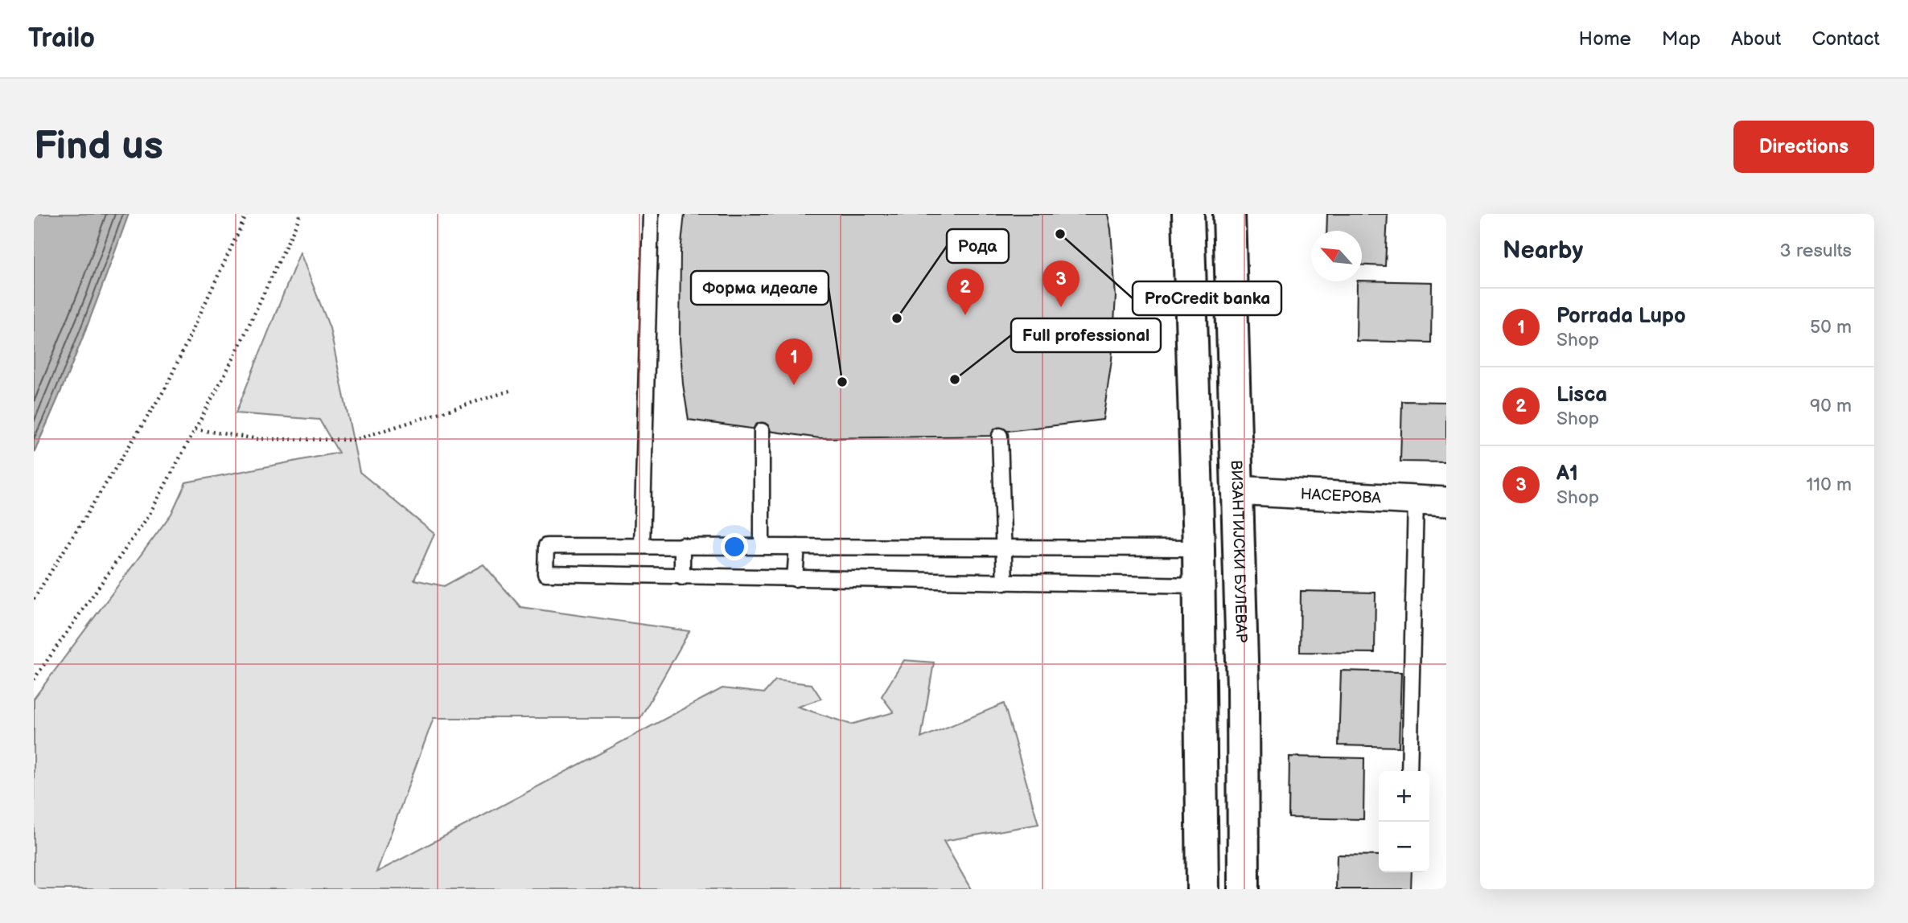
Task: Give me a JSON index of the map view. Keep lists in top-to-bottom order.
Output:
{
  "streets": {
    "street": ["НАСЕРОВА", "ВИЗАНТИЈСКИ БУЛЕВАР"]
  },
  "crossings": [
    ["НАСЕРОВА", "ВИЗАНТИЈСКИ БУЛЕВАР"]
  ],
  "places": [
    "ProCredit banka",
    "Рода",
    "Full professional",
    "Форма идеале"
  ],
  "north": "top left",
  "page": {
    "header": "Trailo",
    "nav": [
      "Home",
      "Map",
      "About",
      "Contact"
    ],
    "buttons": "Directions",
    "title": "Find us",
    "heading": ["Nearby", "3 results"],
    "pins": ["3", "2", "1"],
    "list": [
      {
        "mark": "1",
        "name": "Porrada Lupo",
        "note": "Shop",
        "value": "50 m"
      },
      {
        "mark": "2",
        "name": "Lisca",
        "note": "Shop",
        "value": "90 m"
      },
      {
        "mark": "3",
        "name": "A1",
        "note": "Shop",
        "value": "110 m"
      }
    ],
    "map_buttons": ["+", "−"]
  }
}
